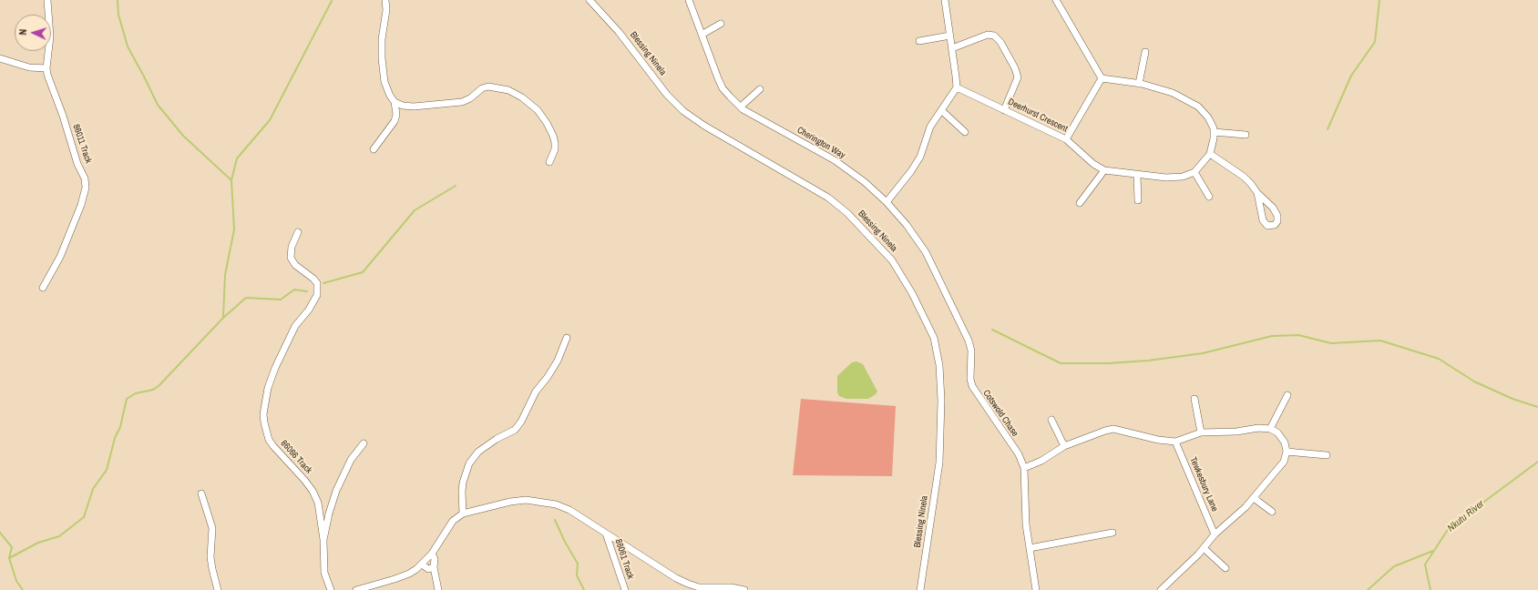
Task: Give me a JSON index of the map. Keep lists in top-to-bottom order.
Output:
{
  "streets": {
    "street": [
      "Blessing Ninela",
      "Deerhurst Crescent",
      "Cherington Way",
      "86011 Track",
      "Cotswold Chase",
      "86066 Track",
      "Tewkesbury Lane",
      "86061 Track"
    ]
  },
  "crossings": [
    ["Cherington Way", "Cotswold Chase"]
  ],
  "water": ["Nkutu River"],
  "north": "left"
}
